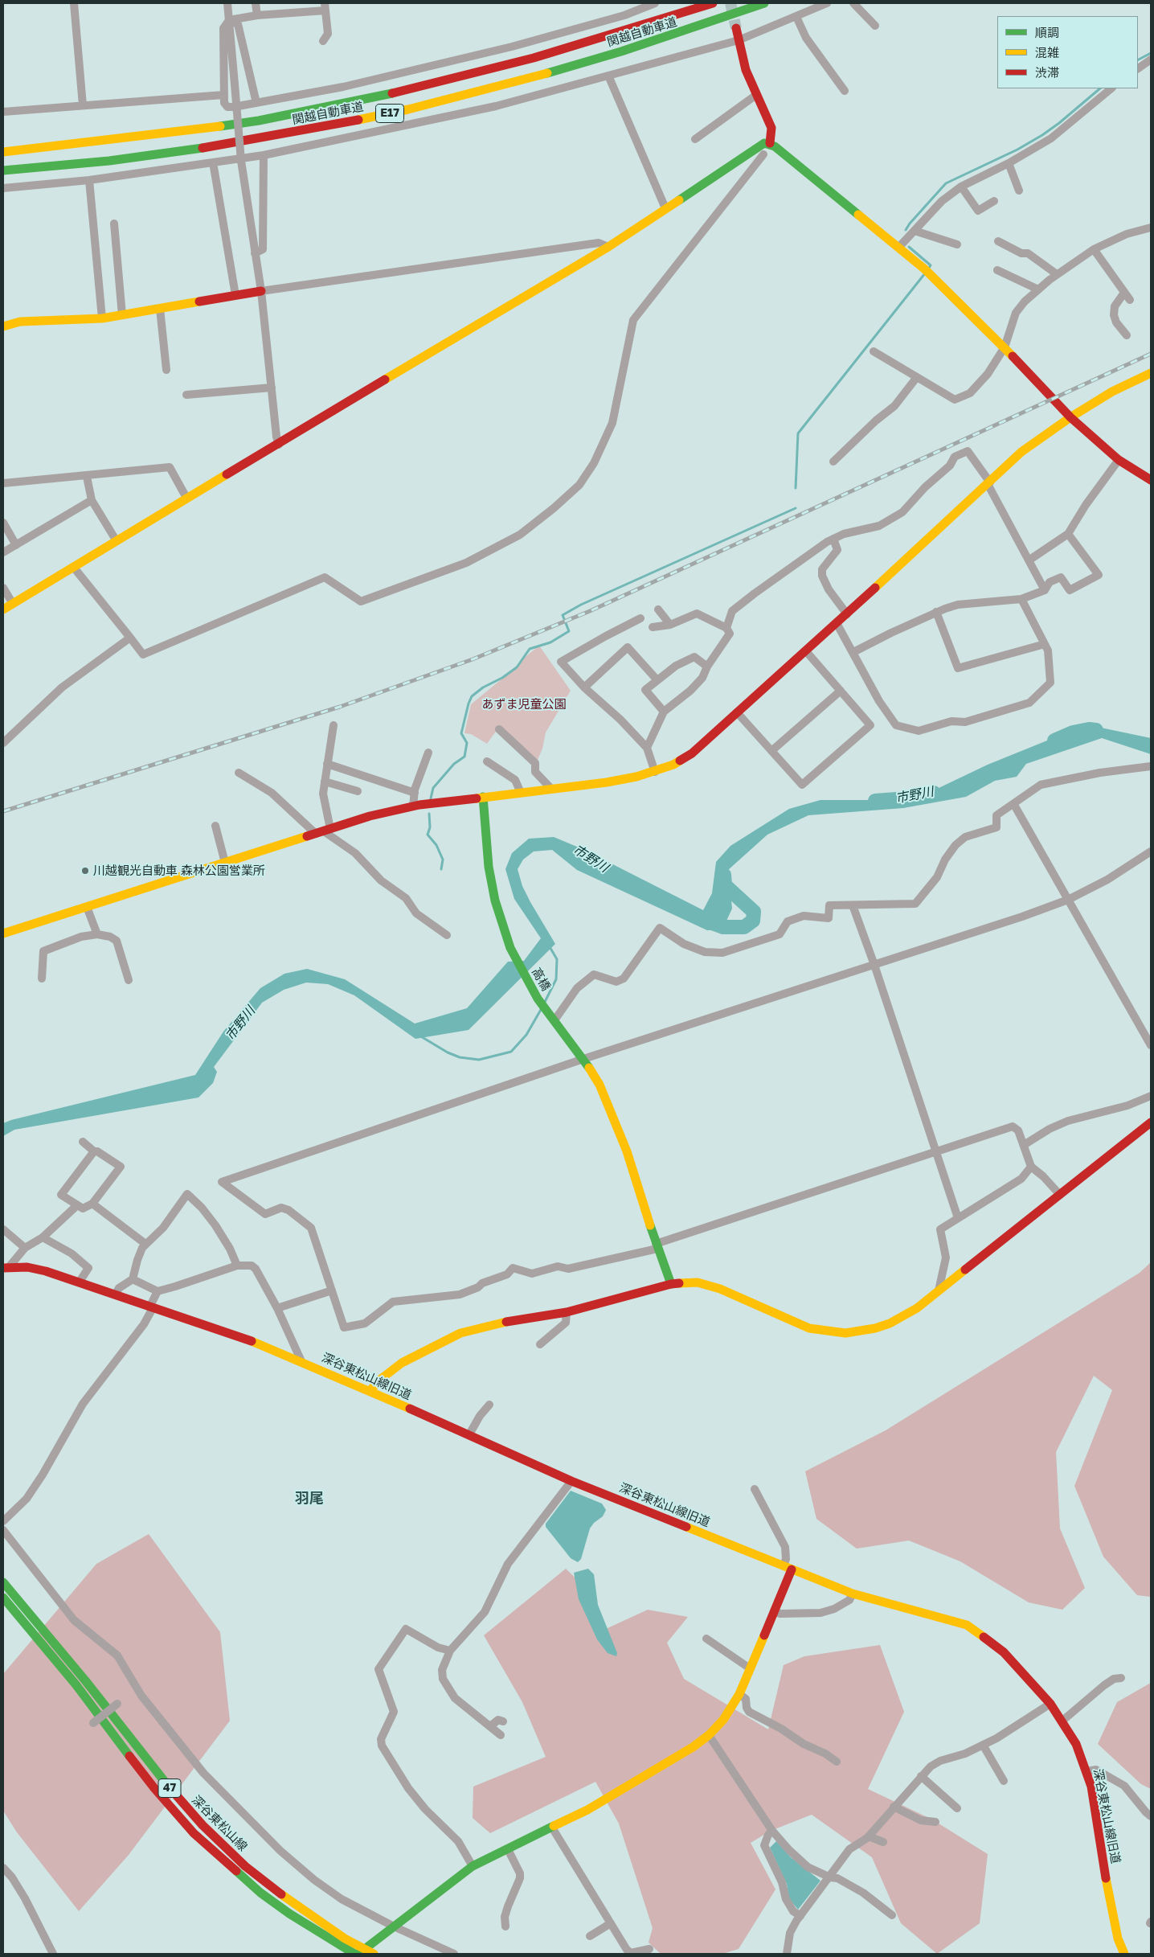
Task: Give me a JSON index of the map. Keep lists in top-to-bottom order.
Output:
{
  "streets": {
    "main road": [
      "関越自動車道",
      "E17",
      "高橋",
      "深谷東松山線旧道",
      "47",
      "深谷東松山線"
    ]
  },
  "districts": ["羽尾"],
  "water": ["市野川"],
  "parks": ["あずま児童公園"],
  "places": ["川越観光自動車 森林公園営業所"],
  "legend": ["順調", "混雑", "渋滞"]
}
